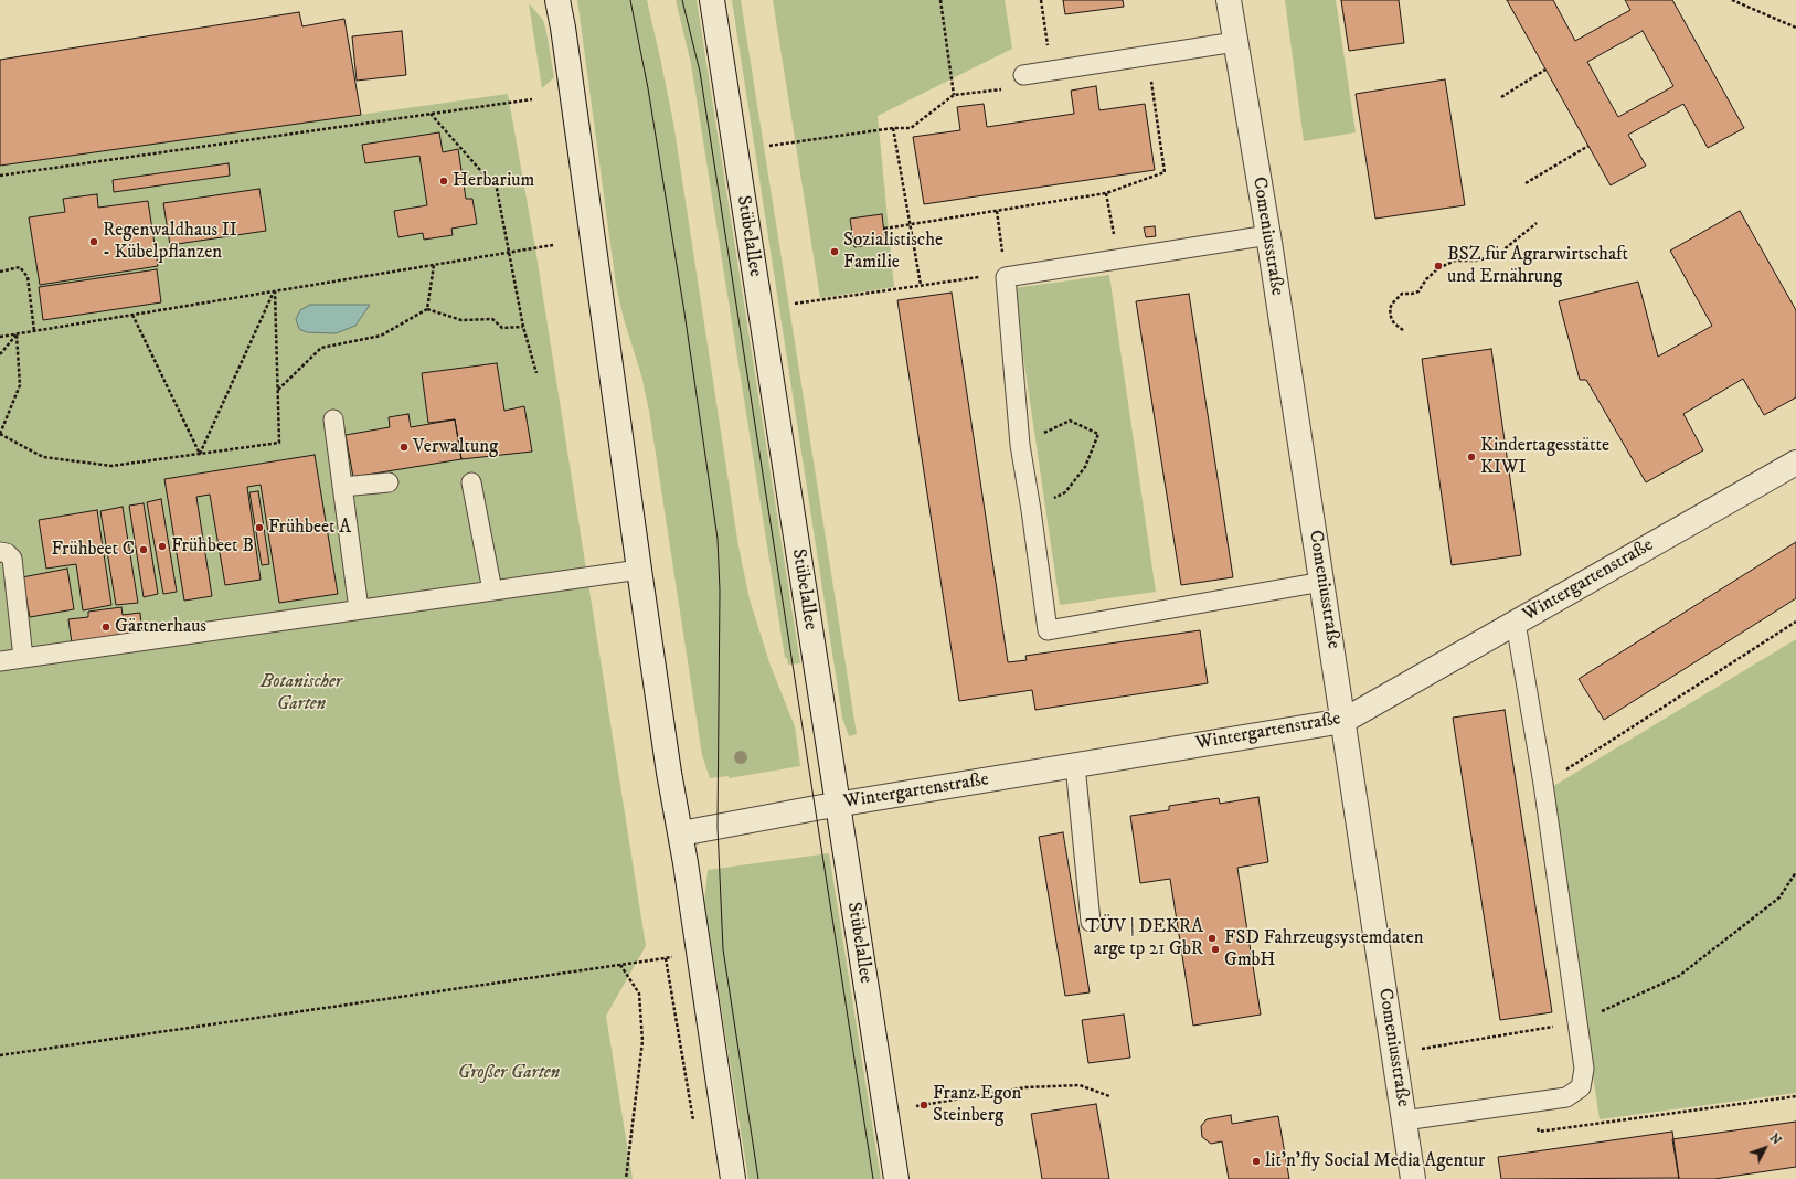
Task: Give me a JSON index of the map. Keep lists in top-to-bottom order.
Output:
{
  "streets": {
    "street": ["Stübelallee", "Comeniusstraße", "Wintergartenstraße"]
  },
  "crossings": [
    ["Stübelallee", "Wintergartenstraße"],
    ["Comeniusstraße", "Wintergartenstraße"]
  ],
  "parks": ["Botanischer Garten", "Großer Garten"],
  "places": [
    "Herbarium",
    "Regenwaldhaus II - Kübelpflanzen",
    "Sozialistische Familie",
    "BSZ für Agrarwirtschaft und Ernährung",
    "Verwaltung",
    "Kindertagesstätte KIWI",
    "Frühbeet A",
    "Frühbeet B",
    "Frühbeet C",
    "Gärtnerhaus",
    "TÜV | DEKRA arge tp 21 GbR",
    "FSD Fahrzeugsystemdaten GmbH",
    "Franz Egon Steinberg",
    "lit'n'fly Social Media Agentur"
  ],
  "north": "top right"
}
